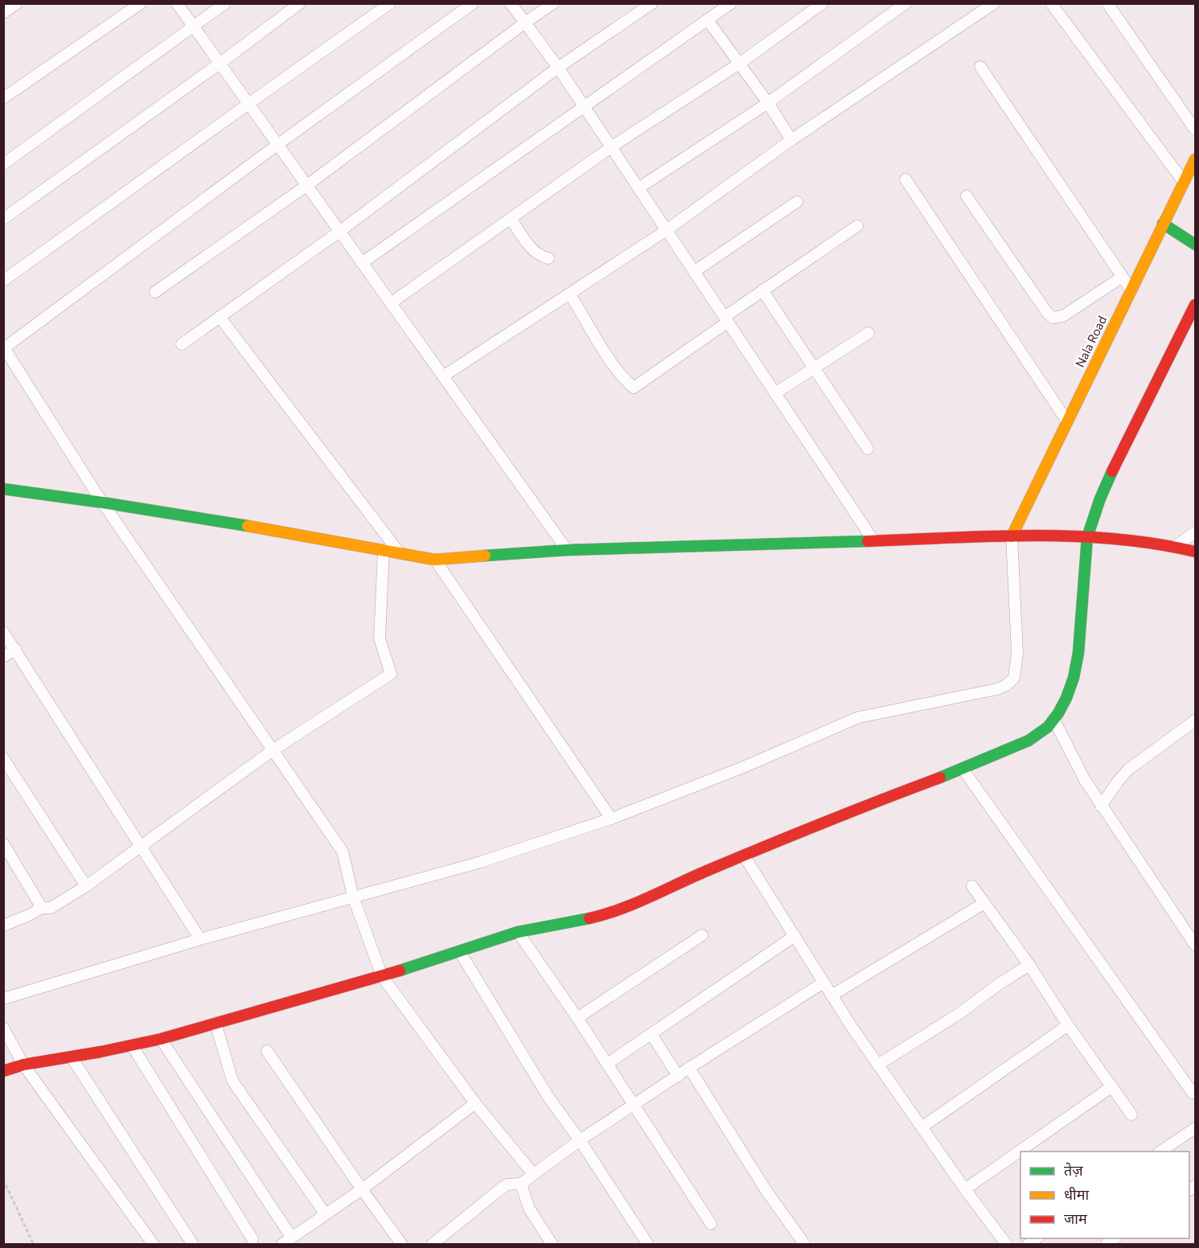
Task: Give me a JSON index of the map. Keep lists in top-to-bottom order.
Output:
{
  "streets": {
    "street": ["Nala Road"]
  },
  "legend": ["तेज़", "धीमा", "जाम"]
}
